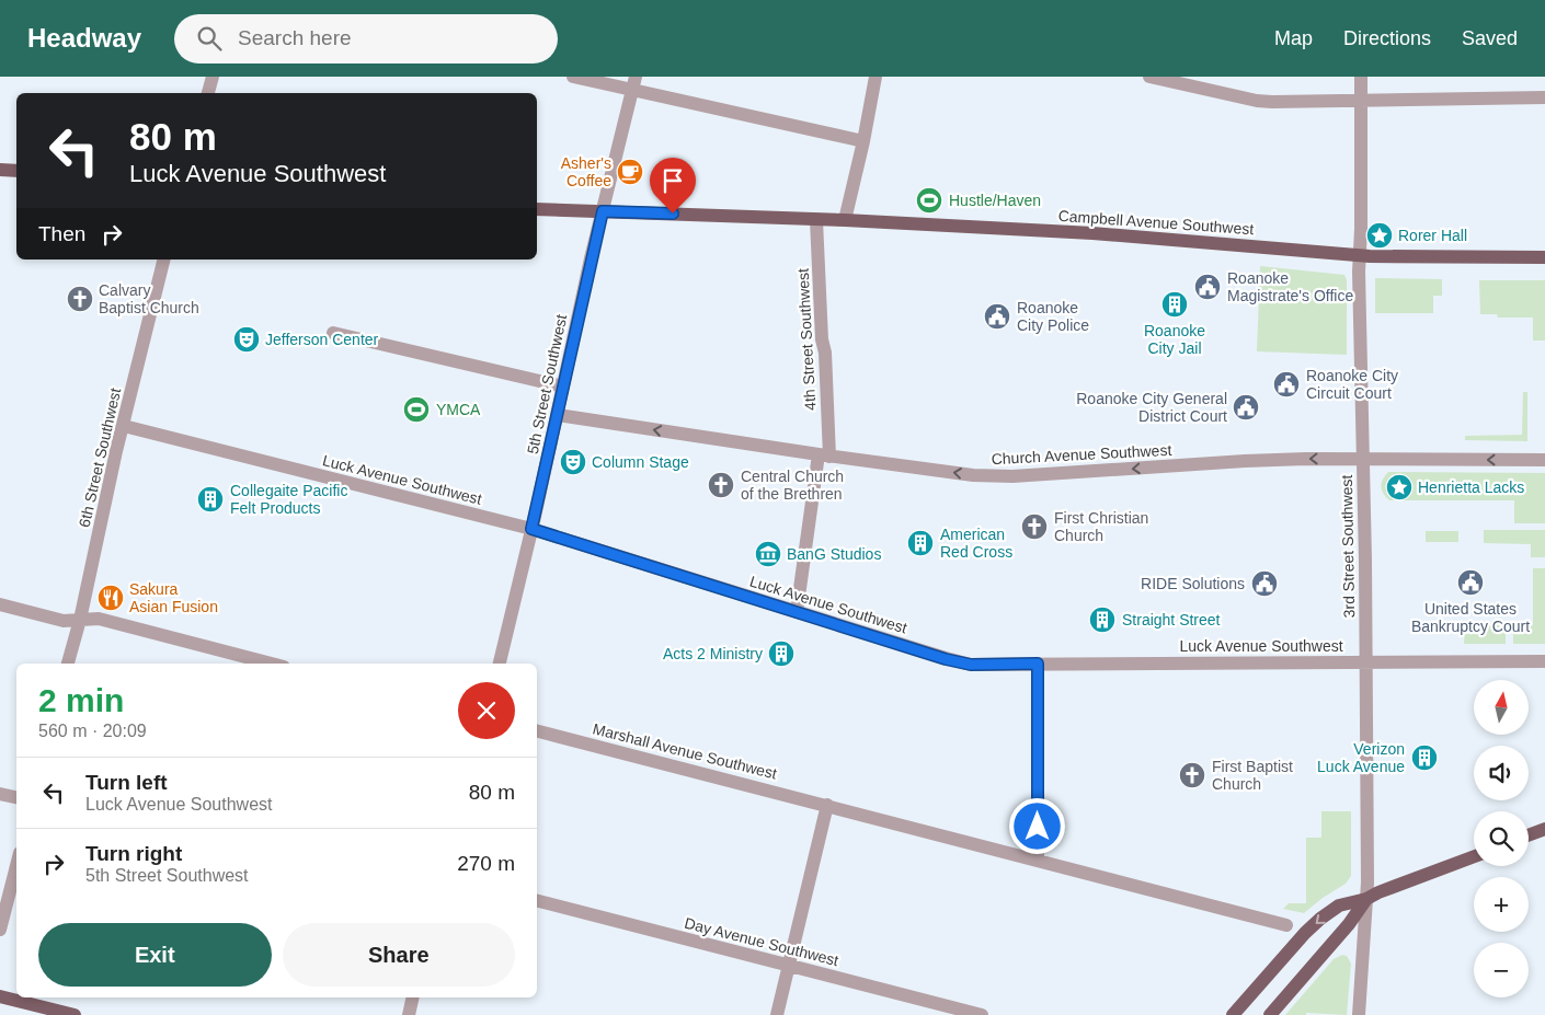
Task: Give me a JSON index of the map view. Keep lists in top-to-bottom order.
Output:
{
  "streets": {
    "main road": ["Campbell Avenue Southwest"],
    "street": [
      "4th Street Southwest",
      "5th Street Southwest",
      "Church Avenue Southwest",
      "6th Street Southwest",
      "Luck Avenue Southwest",
      "3rd Street Southwest",
      "Marshall Avenue Southwest",
      "Day Avenue Southwest"
    ]
  },
  "crossings": [
    ["Campbell Avenue Southwest", "4th Street Southwest"],
    ["Campbell Avenue Southwest", "5th Street Southwest"],
    ["Campbell Avenue Southwest", "3rd Street Southwest"],
    ["4th Street Southwest", "Church Avenue Southwest"],
    ["4th Street Southwest", "Luck Avenue Southwest"],
    ["5th Street Southwest", "Church Avenue Southwest"],
    ["5th Street Southwest", "Luck Avenue Southwest"],
    ["Church Avenue Southwest", "3rd Street Southwest"],
    ["6th Street Southwest", "Luck Avenue Southwest"],
    ["Luck Avenue Southwest", "3rd Street Southwest"]
  ],
  "one_way": ["Church Avenue Southwest"],
  "places": {
    "cafe": ["Asher's Coffee"],
    "sports": ["Hustle/Haven", "YMCA"],
    "place": ["Rorer Hall", "Henrietta Lacks"],
    "public building": [
      "Roanoke Magistrate's Office",
      "Roanoke City Police",
      "Roanoke City Circuit Court",
      "Roanoke City General District Court",
      "United States Bankruptcy Court",
      "RIDE Solutions"
    ],
    "church": [
      "Calvary Baptist Church",
      "Central Church of the Brethren",
      "First Christian Church",
      "First Baptist Church"
    ],
    "building": [
      "Roanoke City Jail",
      "Collegaite Pacific Felt Products",
      "American Red Cross",
      "Straight Street",
      "Acts 2 Ministry",
      "Verizon Luck Avenue"
    ],
    "theatre": ["Jefferson Center", "Column Stage"],
    "museum": ["BanG Studios"],
    "restaurant": ["Sakura Asian Fusion"]
  },
  "north": "top",
  "page": {
    "header": "Headway",
    "search": "Search here",
    "nav": ["Map", "Directions", "Saved"],
    "turn": ["80 m", "Luck Avenue Southwest"],
    "then": "Then",
    "heading": ["2 min", "560 m · 20:09"],
    "map_buttons": ["+", "−"],
    "list": [
      {
        "name": "Turn left",
        "note": "Luck Avenue Southwest",
        "value": "80 m"
      },
      {
        "name": "Turn right",
        "note": "5th Street Southwest",
        "value": "270 m"
      }
    ],
    "buttons": ["Exit", "Share"]
  }
}
